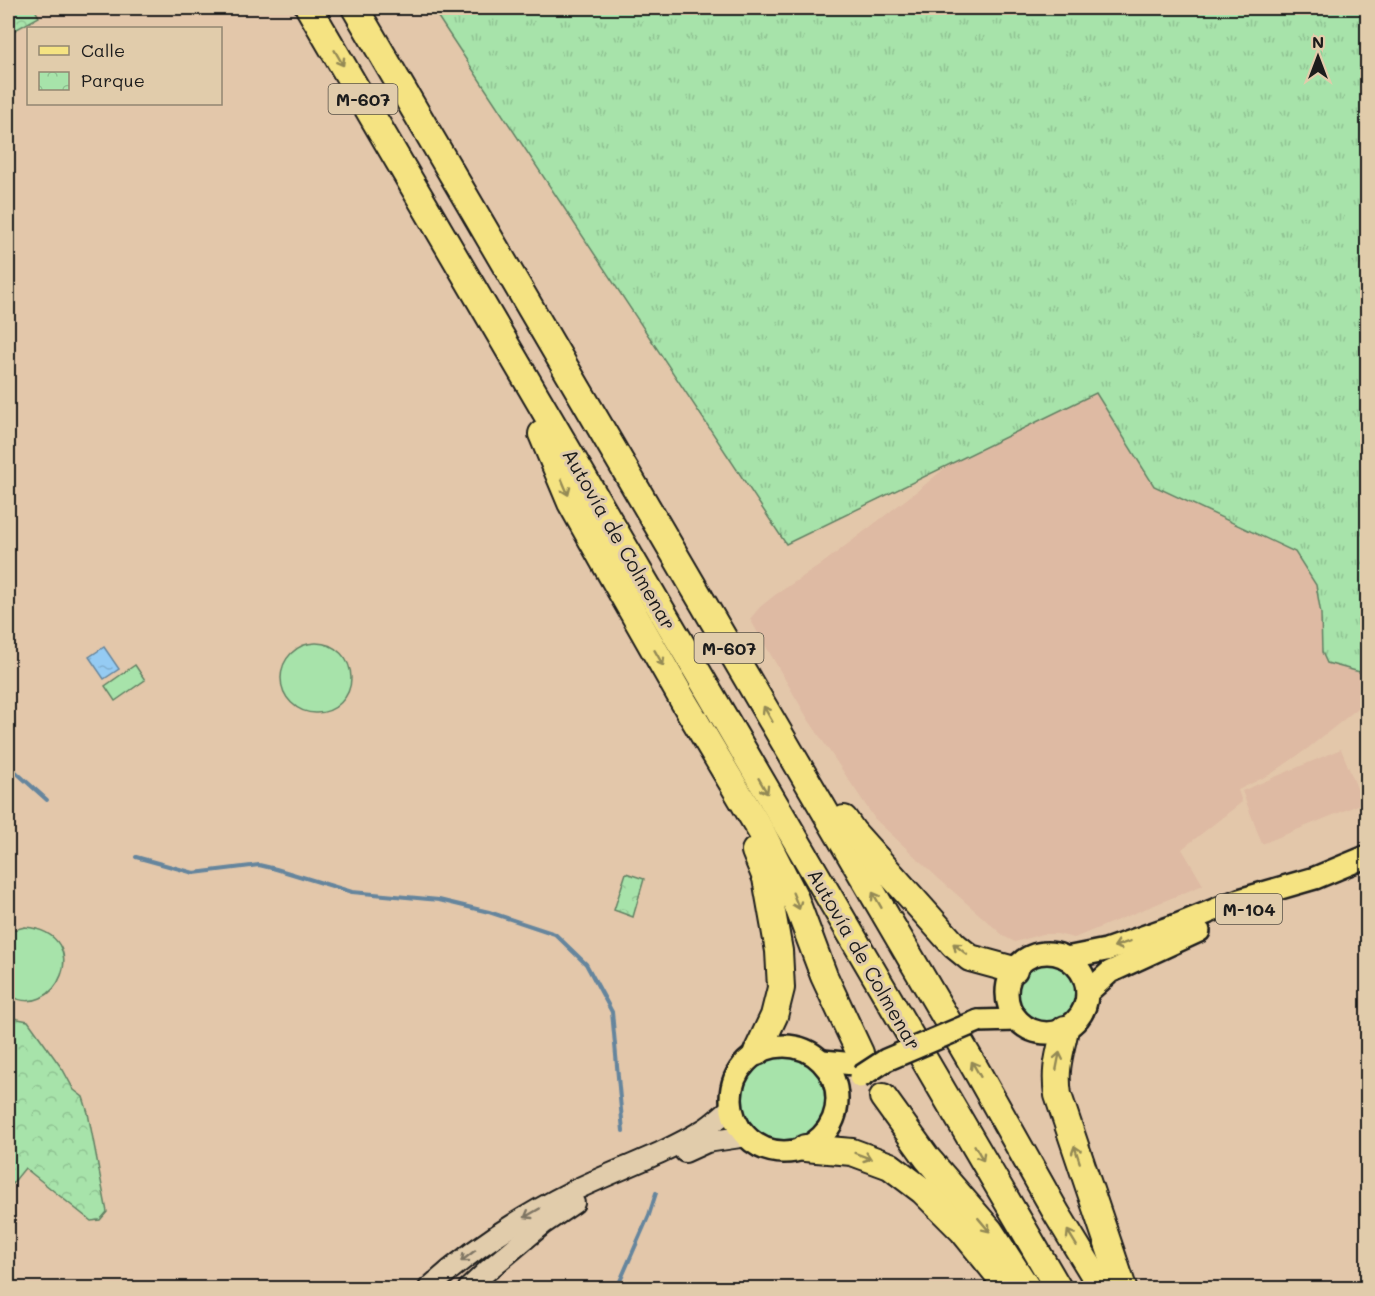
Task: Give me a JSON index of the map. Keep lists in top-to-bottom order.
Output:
{
  "streets": {
    "highway": ["M-607", "Autovía de Colmenar"],
    "main road": ["M-104"]
  },
  "legend": ["Calle", "Parque"],
  "north": "top"
}
